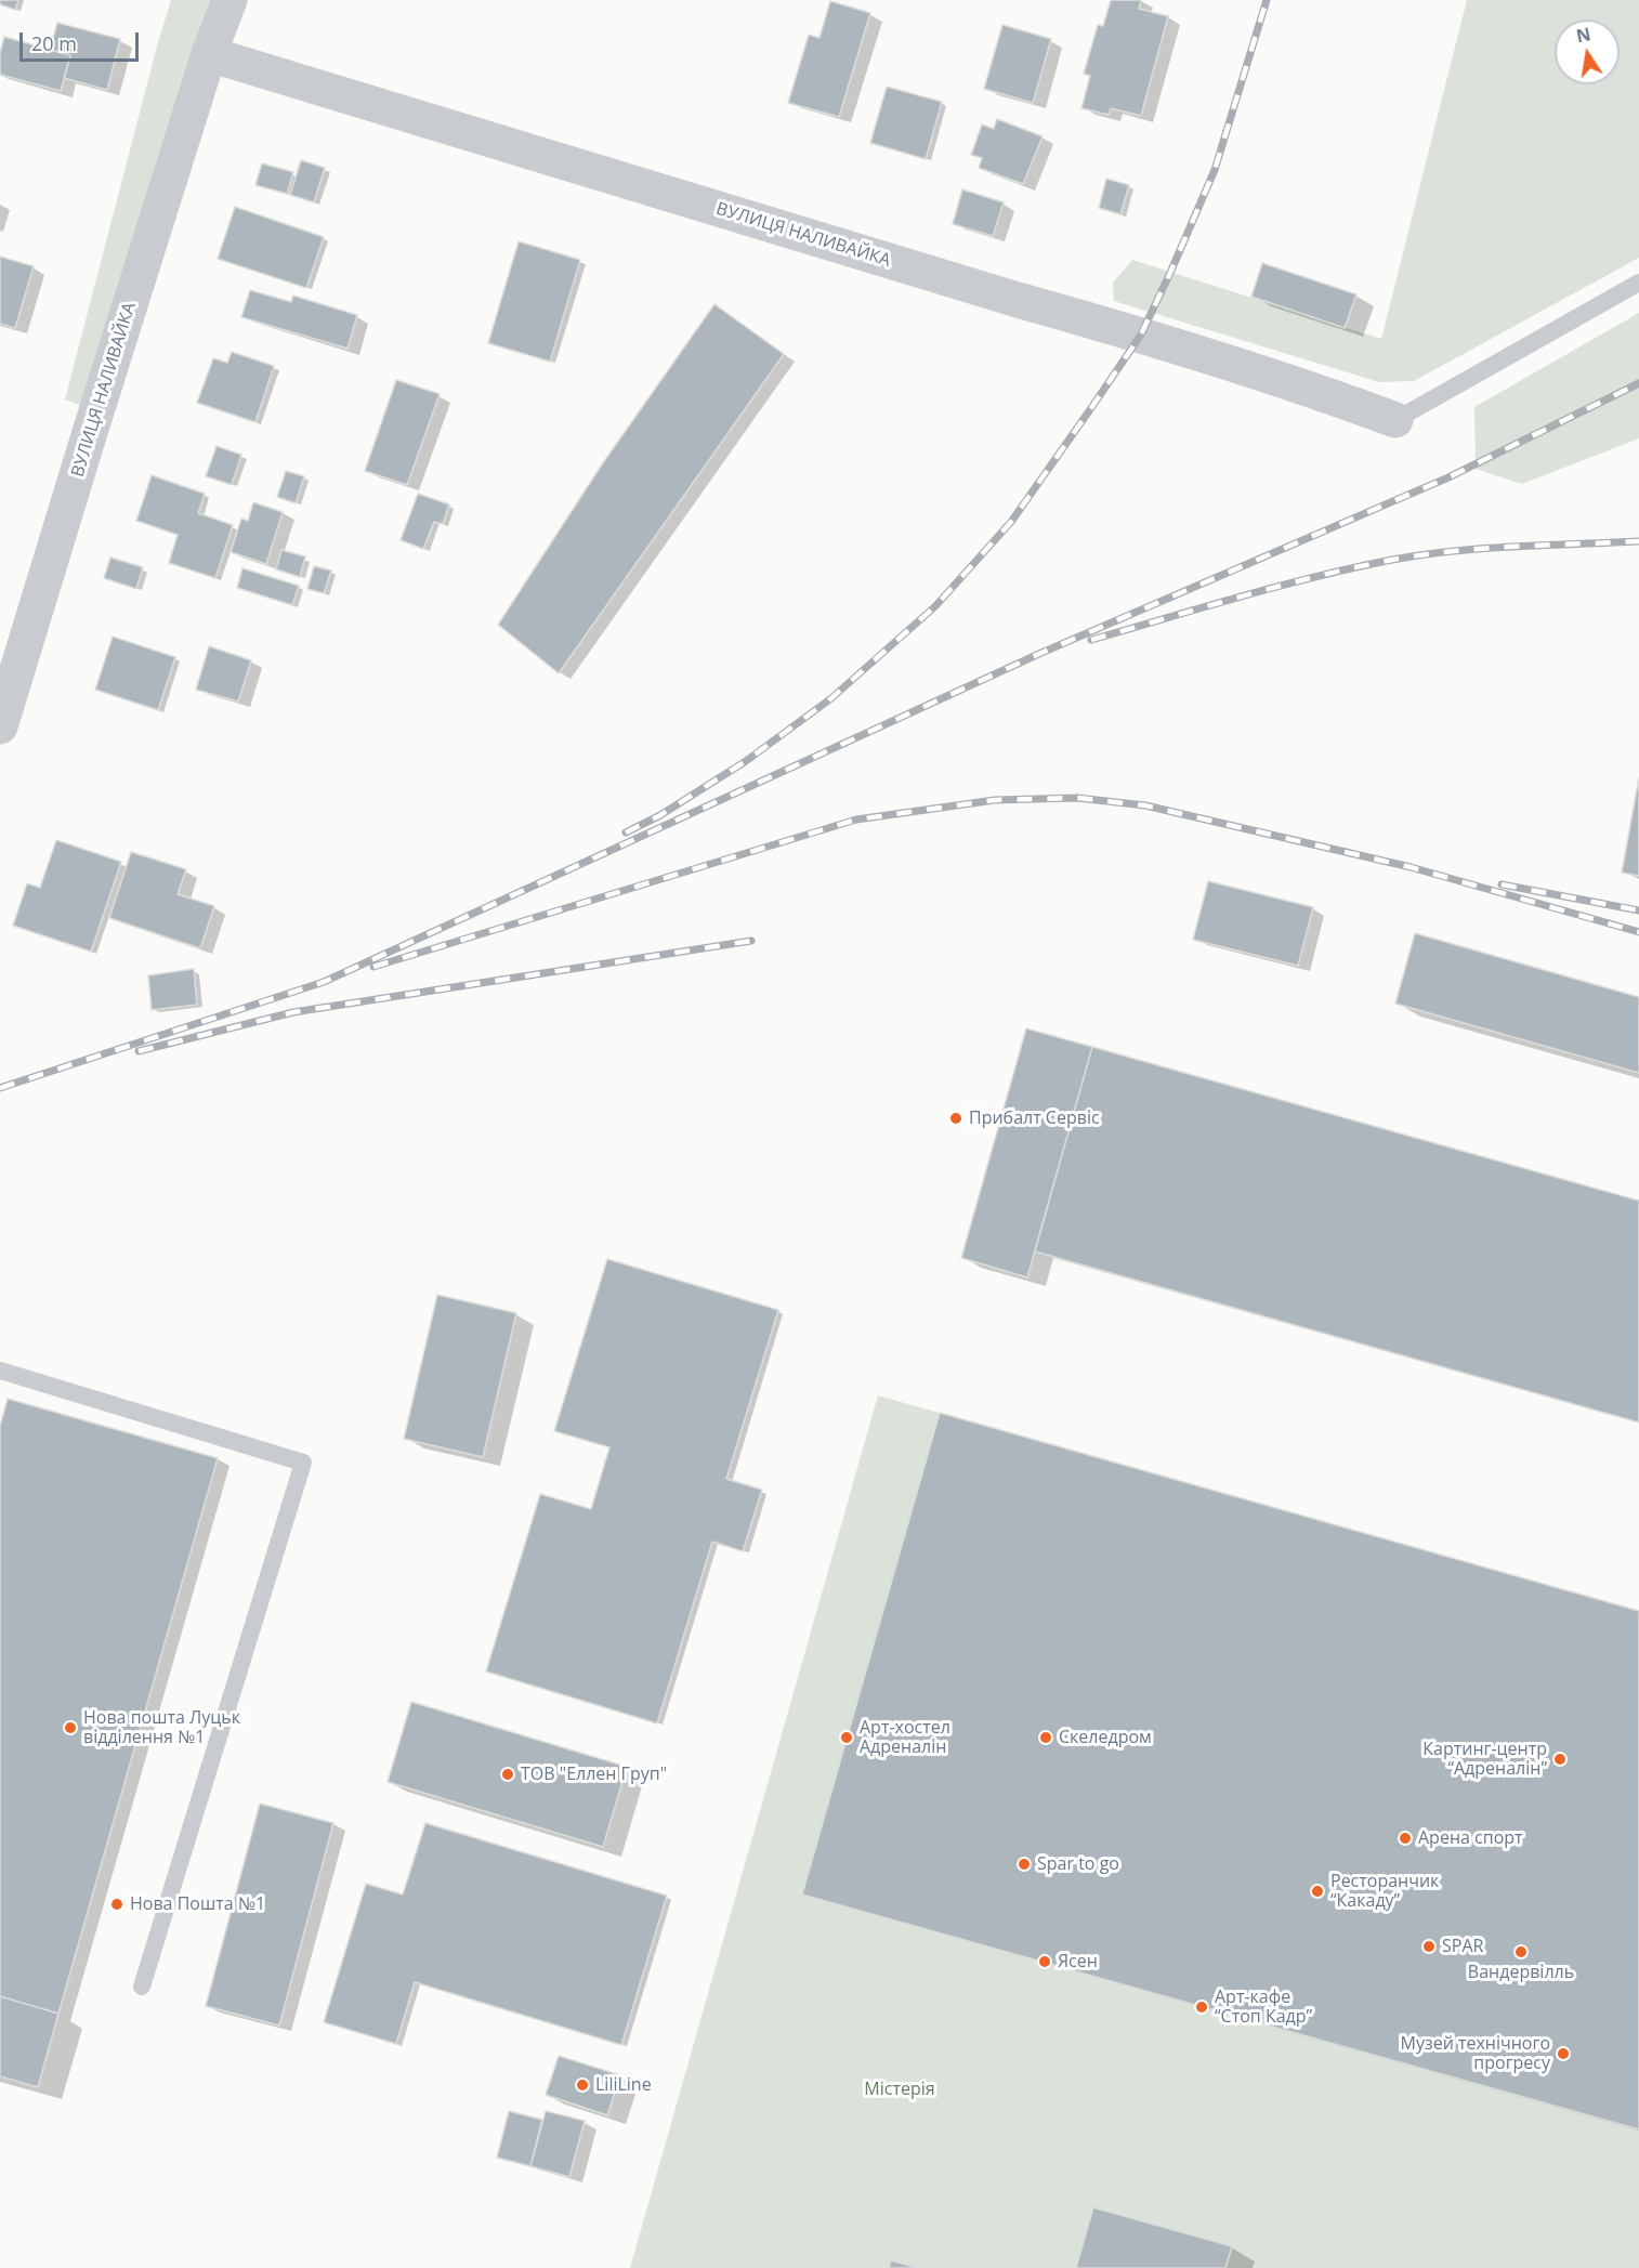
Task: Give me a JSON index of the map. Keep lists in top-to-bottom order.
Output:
{
  "streets": {
    "street": ["ВУЛИЦЯ НАЛИВАЙКА"]
  },
  "parks": ["Містерія"],
  "places": [
    "Прибалт Сервіс",
    "Нова пошта Луцьк відділення №1",
    "Арт-хостел Адреналін",
    "Скеледром",
    "Картинг-центр “Адреналін”",
    "ТОВ \"Еллен Груп\"",
    "Арена спорт",
    "Spar to go",
    "Ресторанчик “Какаду”",
    "Нова Пошта №1",
    "SPAR",
    "Вандервілль",
    "Ясен",
    "Арт-кафе “Стоп Кадр”",
    "Музей технічного прогресу",
    "LiliLine"
  ],
  "scale_bar": "20 m",
  "north": "top"
}
